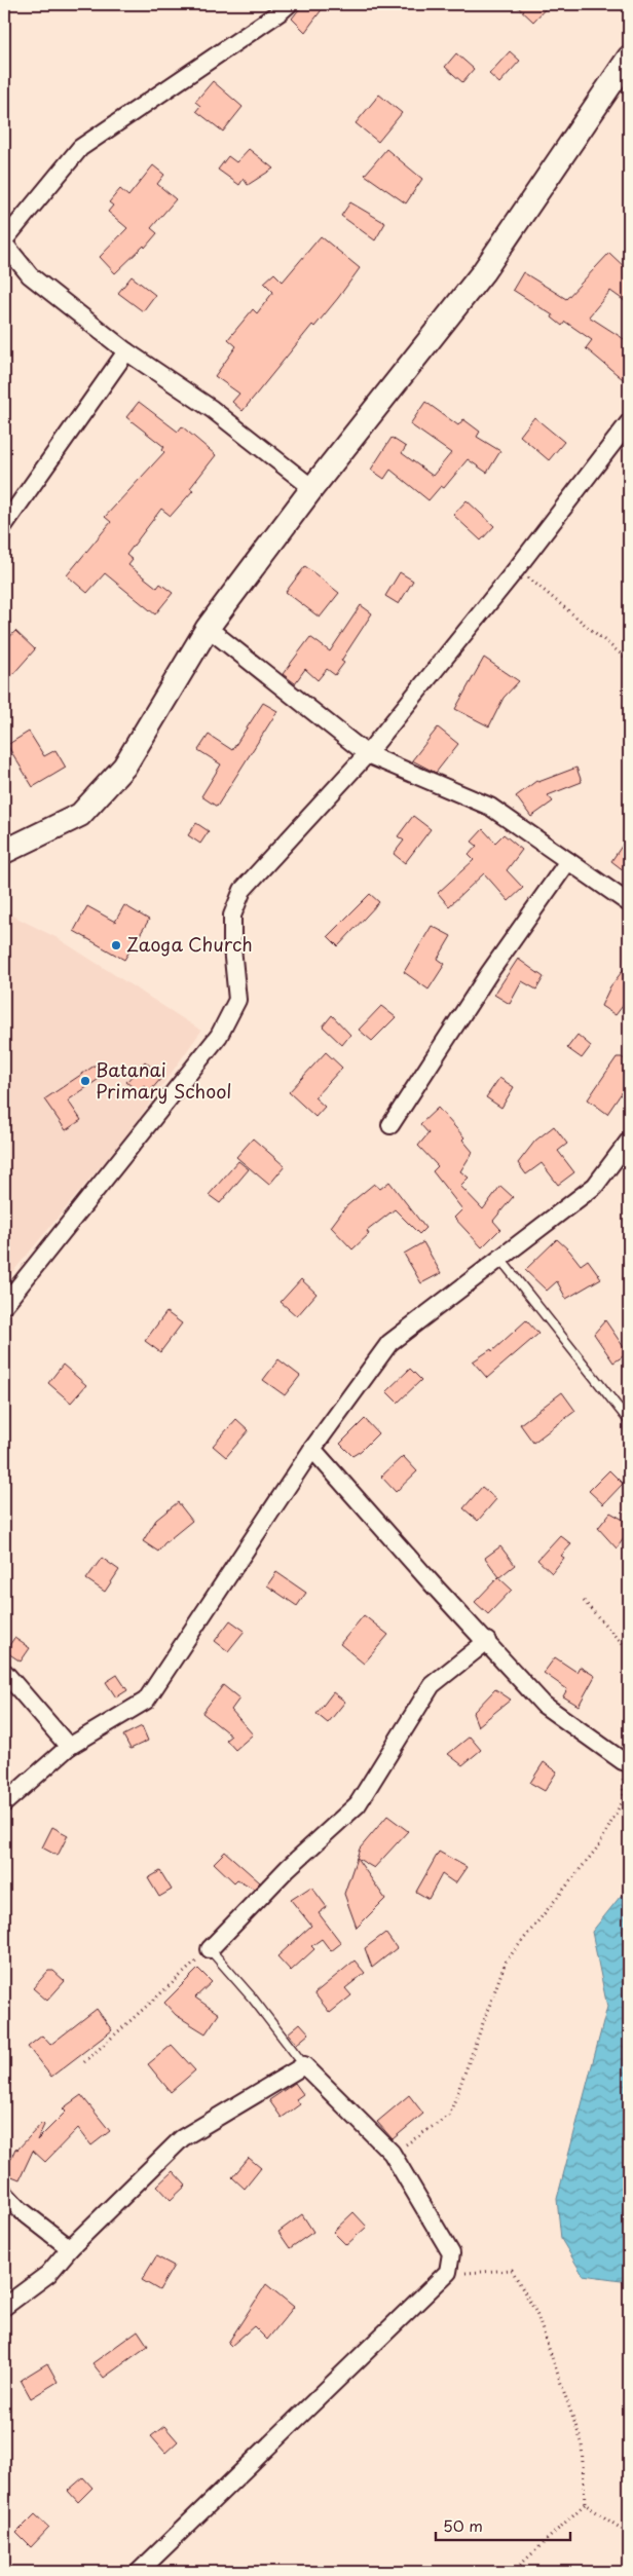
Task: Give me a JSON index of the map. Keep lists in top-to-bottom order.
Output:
{
  "places": ["Zaoga Church", "Batanai Primary School"],
  "scale_bar": "50 m"
}
